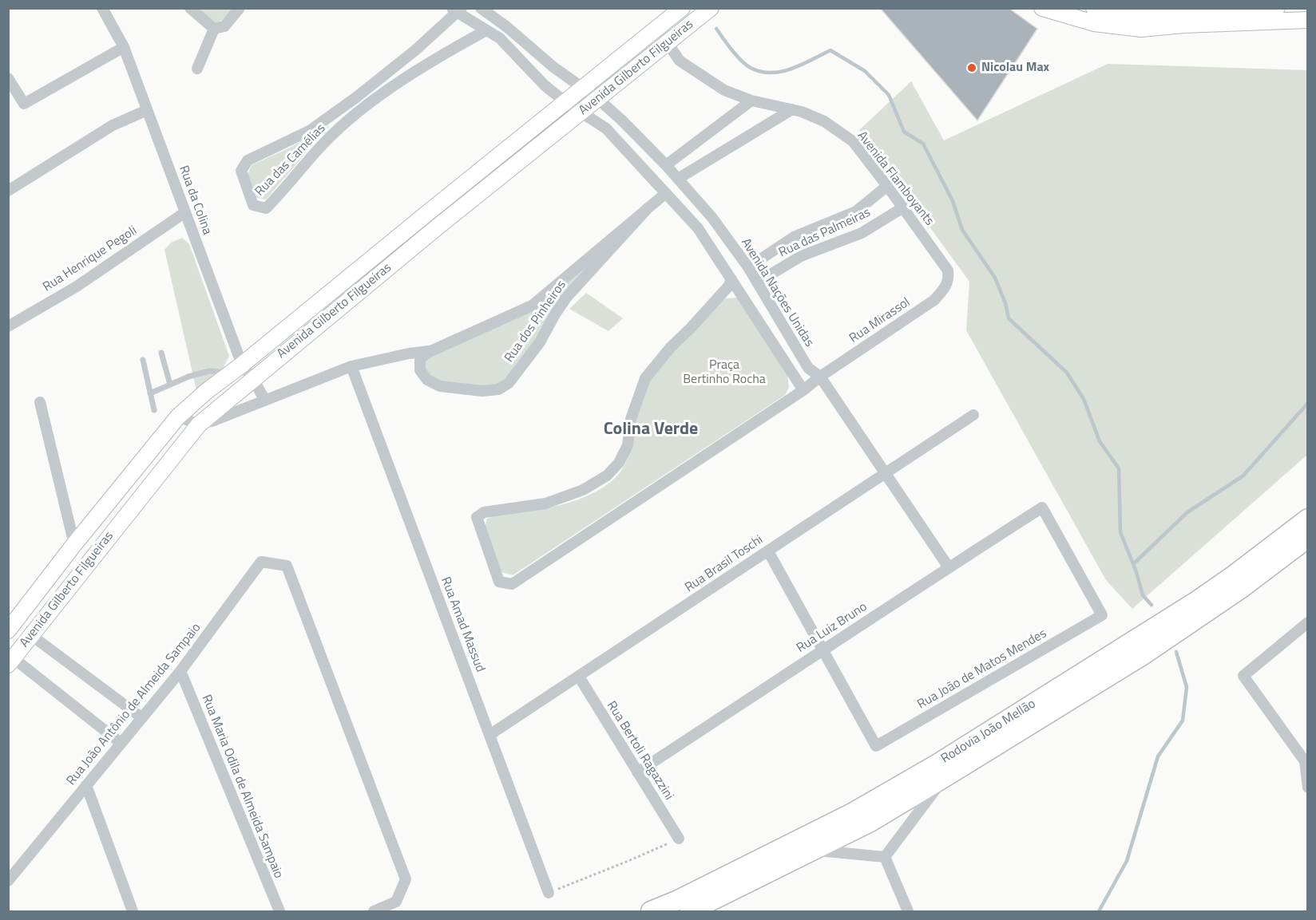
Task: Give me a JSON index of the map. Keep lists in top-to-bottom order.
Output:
{
  "streets": {
    "highway": ["Rodovia João Mellão"],
    "main road": ["Avenida Gilberto Filgueiras"],
    "street": [
      "Rua das Camélias",
      "Avenida Flamboyants",
      "Rua da Colina",
      "Rua das Palmeiras",
      "Rua Henrique Pegoli",
      "Avenida Nações Unidas",
      "Rua Mirassol",
      "Rua dos Pinheiros",
      "Rua Brasil Toschi",
      "Rua Amad Massud",
      "Rua Luiz Bruno",
      "Rua João de Matos Mendes",
      "Rua João Antônio de Almeida Sampaio",
      "Rua Bertoli Ragazzini",
      "Rua Maria Odila de Almeida Sampaio"
    ]
  },
  "crossings": [
    ["Avenida Gilberto Filgueiras", "Avenida Flamboyants"],
    ["Avenida Gilberto Filgueiras", "Rua da Colina"],
    ["Avenida Gilberto Filgueiras", "Avenida Nações Unidas"],
    ["Avenida Gilberto Filgueiras", "Rua dos Pinheiros"],
    ["Avenida Flamboyants", "Rua das Palmeiras"],
    ["Avenida Flamboyants", "Rua Mirassol"],
    ["Rua da Colina", "Rua Henrique Pegoli"],
    ["Rua da Colina", "Rua dos Pinheiros"],
    ["Rua das Palmeiras", "Avenida Nações Unidas"],
    ["Avenida Nações Unidas", "Rua Mirassol"],
    ["Avenida Nações Unidas", "Rua Brasil Toschi"],
    ["Avenida Nações Unidas", "Rua Luiz Bruno"],
    ["Rua dos Pinheiros", "Rua Amad Massud"],
    ["Rua Brasil Toschi", "Rua Amad Massud"],
    ["Rua Brasil Toschi", "Rua Bertoli Ragazzini"],
    ["Rua Luiz Bruno", "Rua João de Matos Mendes"],
    ["Rua Luiz Bruno", "Rua Bertoli Ragazzini"],
    ["Rua João Antônio de Almeida Sampaio", "Rua Maria Odila de Almeida Sampaio"]
  ],
  "districts": ["Colina Verde"],
  "parks": ["Praça Bertinho Rocha"],
  "places": ["Nicolau Max"]
}
